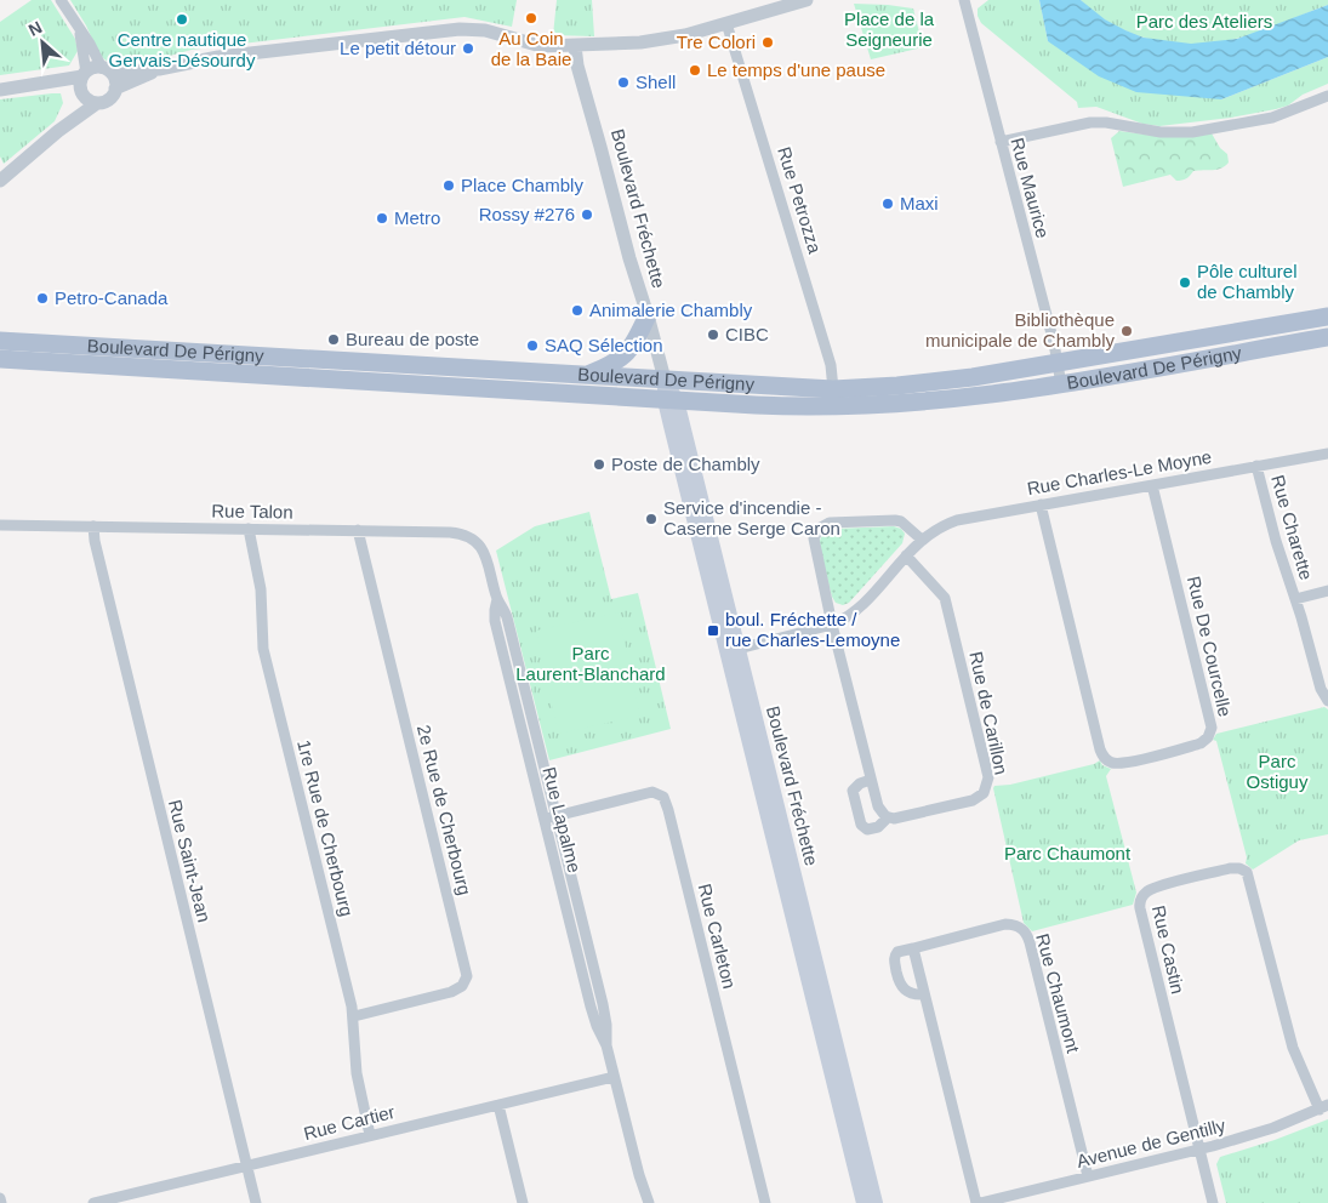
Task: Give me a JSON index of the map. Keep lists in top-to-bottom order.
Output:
{
  "streets": {
    "main road": ["Boulevard Fréchette", "Boulevard De Périgny"],
    "street": [
      "Rue Maurice",
      "Rue Petrozza",
      "Rue Charles-Le Moyne",
      "Rue Talon",
      "Rue Charette",
      "Rue De Courcelle",
      "Rue de Carillon",
      "2e Rue de Cherbourg",
      "Rue Lapalme",
      "1re Rue de Cherbourg",
      "Rue Saint-Jean",
      "Rue Carleton",
      "Rue Castin",
      "Rue Chaumont",
      "Rue Cartier",
      "Avenue de Gentilly"
    ]
  },
  "crossings": [
    ["Rue Maurice", "Boulevard De Périgny"],
    ["Rue Petrozza", "Boulevard De Périgny"],
    ["Boulevard Fréchette", "Boulevard De Périgny"],
    ["Boulevard Fréchette", "Rue Charles-Le Moyne"],
    ["Rue Charles-Le Moyne", "Rue Charette"],
    ["Rue Charles-Le Moyne", "Rue De Courcelle"],
    ["Rue Charles-Le Moyne", "Rue de Carillon"],
    ["Rue Talon", "2e Rue de Cherbourg"],
    ["Rue Talon", "Rue Lapalme"],
    ["Rue Talon", "1re Rue de Cherbourg"],
    ["Rue Talon", "Rue Saint-Jean"],
    ["2e Rue de Cherbourg", "1re Rue de Cherbourg"],
    ["Rue Lapalme", "Rue Carleton"],
    ["Rue Lapalme", "Rue Cartier"],
    ["1re Rue de Cherbourg", "Rue Cartier"],
    ["Rue Saint-Jean", "Rue Cartier"],
    ["Rue Castin", "Avenue de Gentilly"],
    ["Rue Chaumont", "Avenue de Gentilly"]
  ],
  "parks": [
    "Place de la Seigneurie",
    "Parc des Ateliers",
    "Parc Laurent-Blanchard",
    "Parc Ostiguy",
    "Parc Chaumont"
  ],
  "places": {
    "other": [
      "Au Coin de la Baie",
      "Centre nautique Gervais-Désourdy",
      "Tre Colori",
      "Le petit détour",
      "Le temps d'une pause",
      "Shell",
      "Place Chambly",
      "Maxi",
      "Rossy #276",
      "Metro",
      "Pôle culturel de Chambly",
      "Petro-Canada",
      "Animalerie Chambly",
      "Bibliothèque municipale de Chambly",
      "CIBC",
      "Bureau de poste",
      "SAQ Sélection",
      "Poste de Chambly",
      "Service d'incendie - Caserne Serge Caron"
    ],
    "transit": ["boul. Fréchette / rue Charles-Lemoyne"]
  },
  "north": "top left"
}
